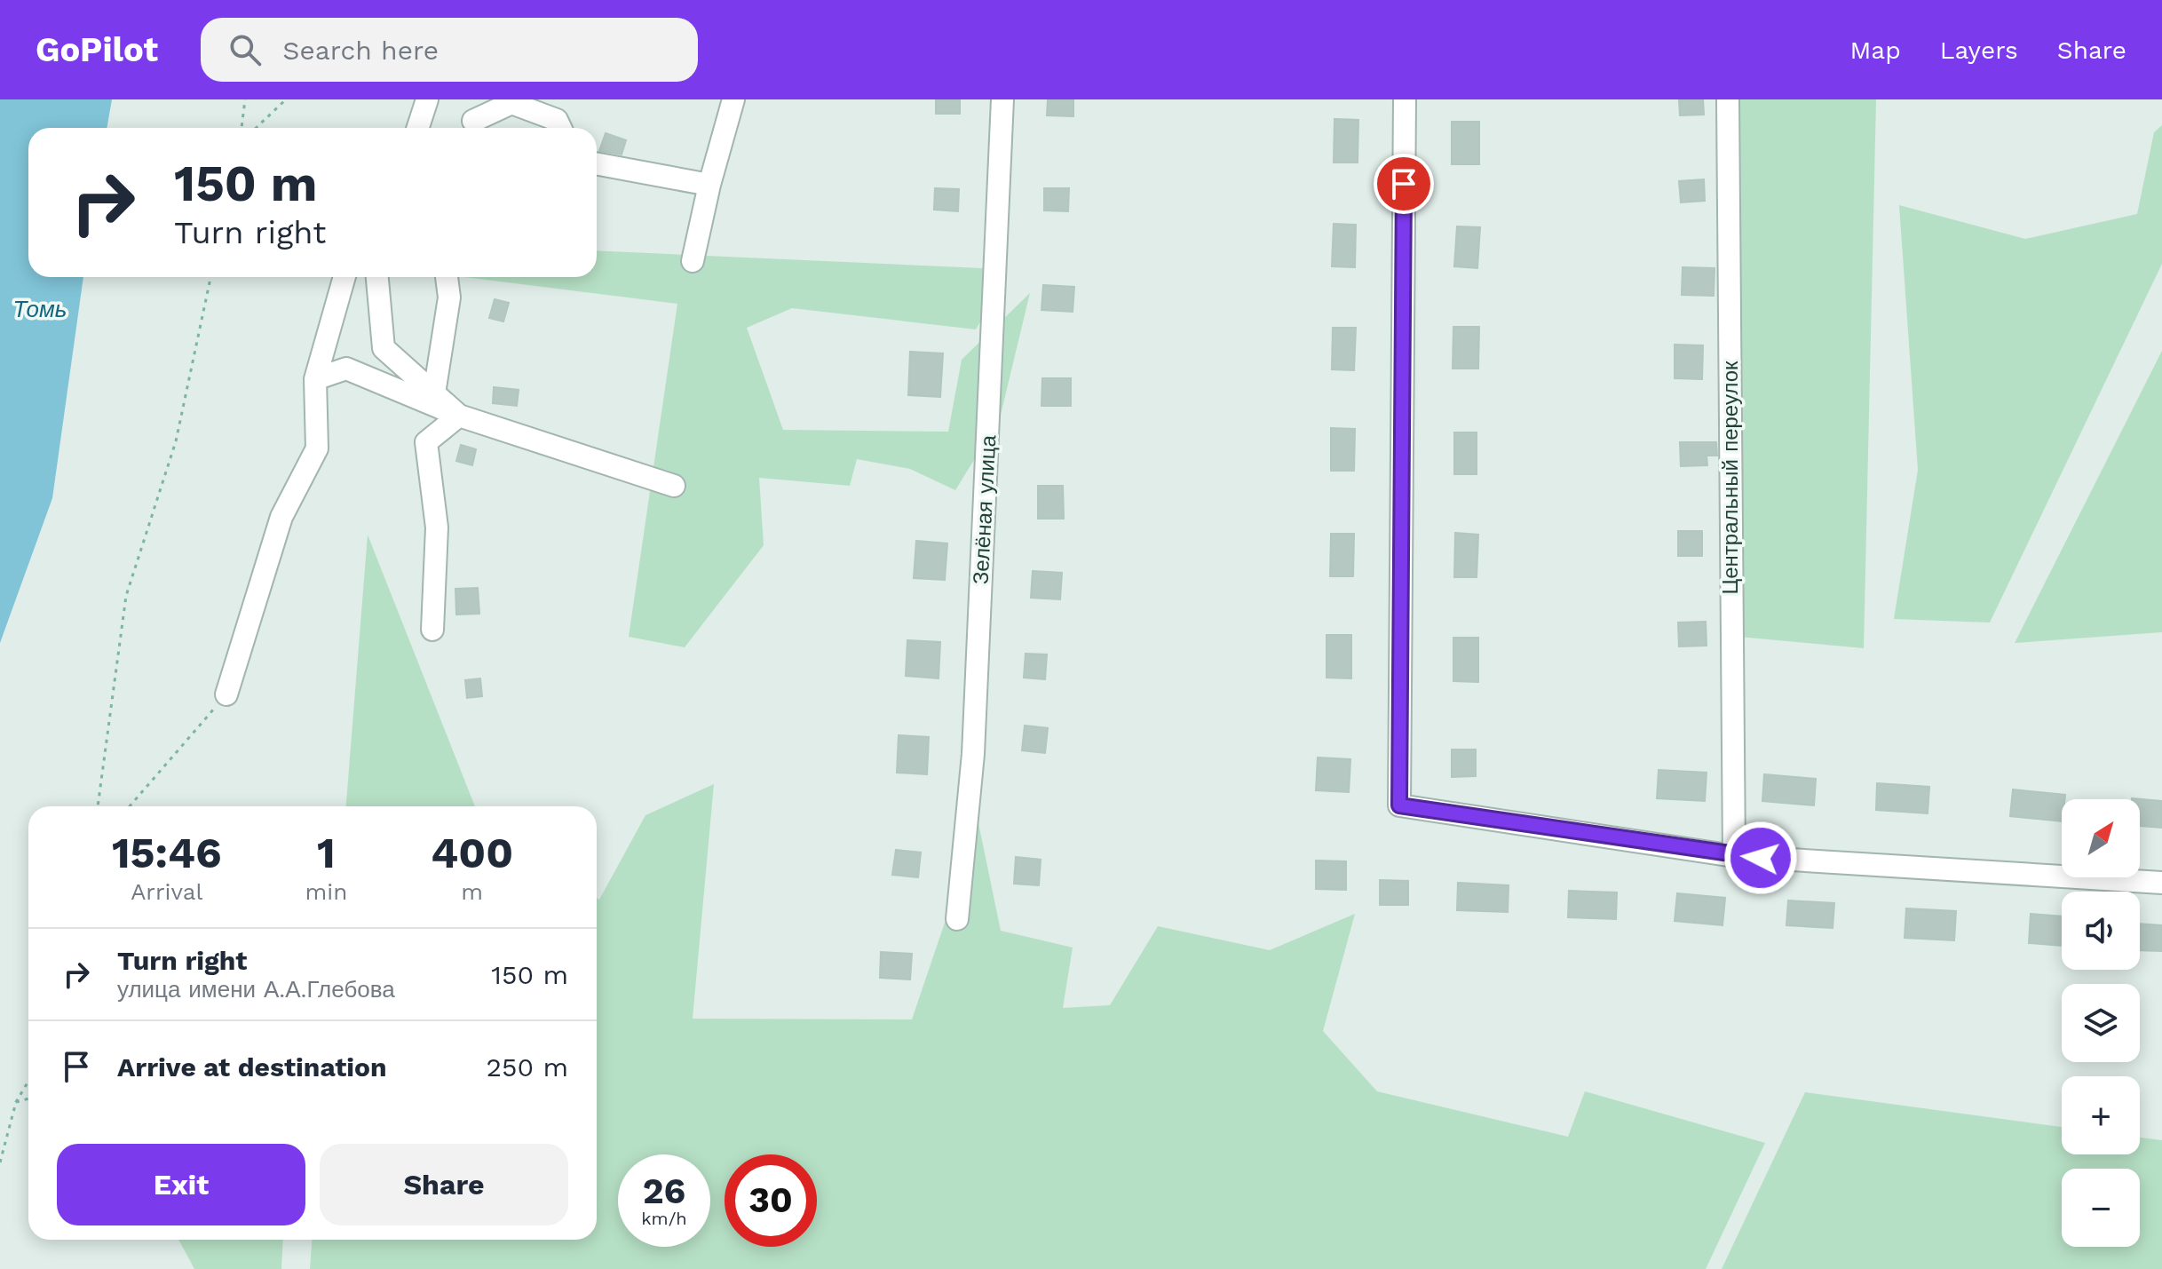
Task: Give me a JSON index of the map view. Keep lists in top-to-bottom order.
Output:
{
  "streets": {
    "street": ["Центральный переулок", "Зелёная улица"]
  },
  "water": ["Томь"],
  "north": "top right",
  "page": {
    "header": "GoPilot",
    "search": "Search here",
    "nav": ["Map", "Layers", "Share"],
    "turn": ["150 m", "Turn right"],
    "map_buttons": ["+", "−"],
    "eta": [
      "15:46",
      "Arrival",
      "1",
      "min",
      "400",
      "m"
    ],
    "list": [
      {
        "name": "Turn right",
        "note": "улица имени А.А.Глебова",
        "value": "150 m"
      },
      {
        "name": "Arrive at destination",
        "value": "250 m"
      }
    ],
    "buttons": ["Exit", "Share"],
    "speed": "26 km/h",
    "limit": "30"
  }
}
